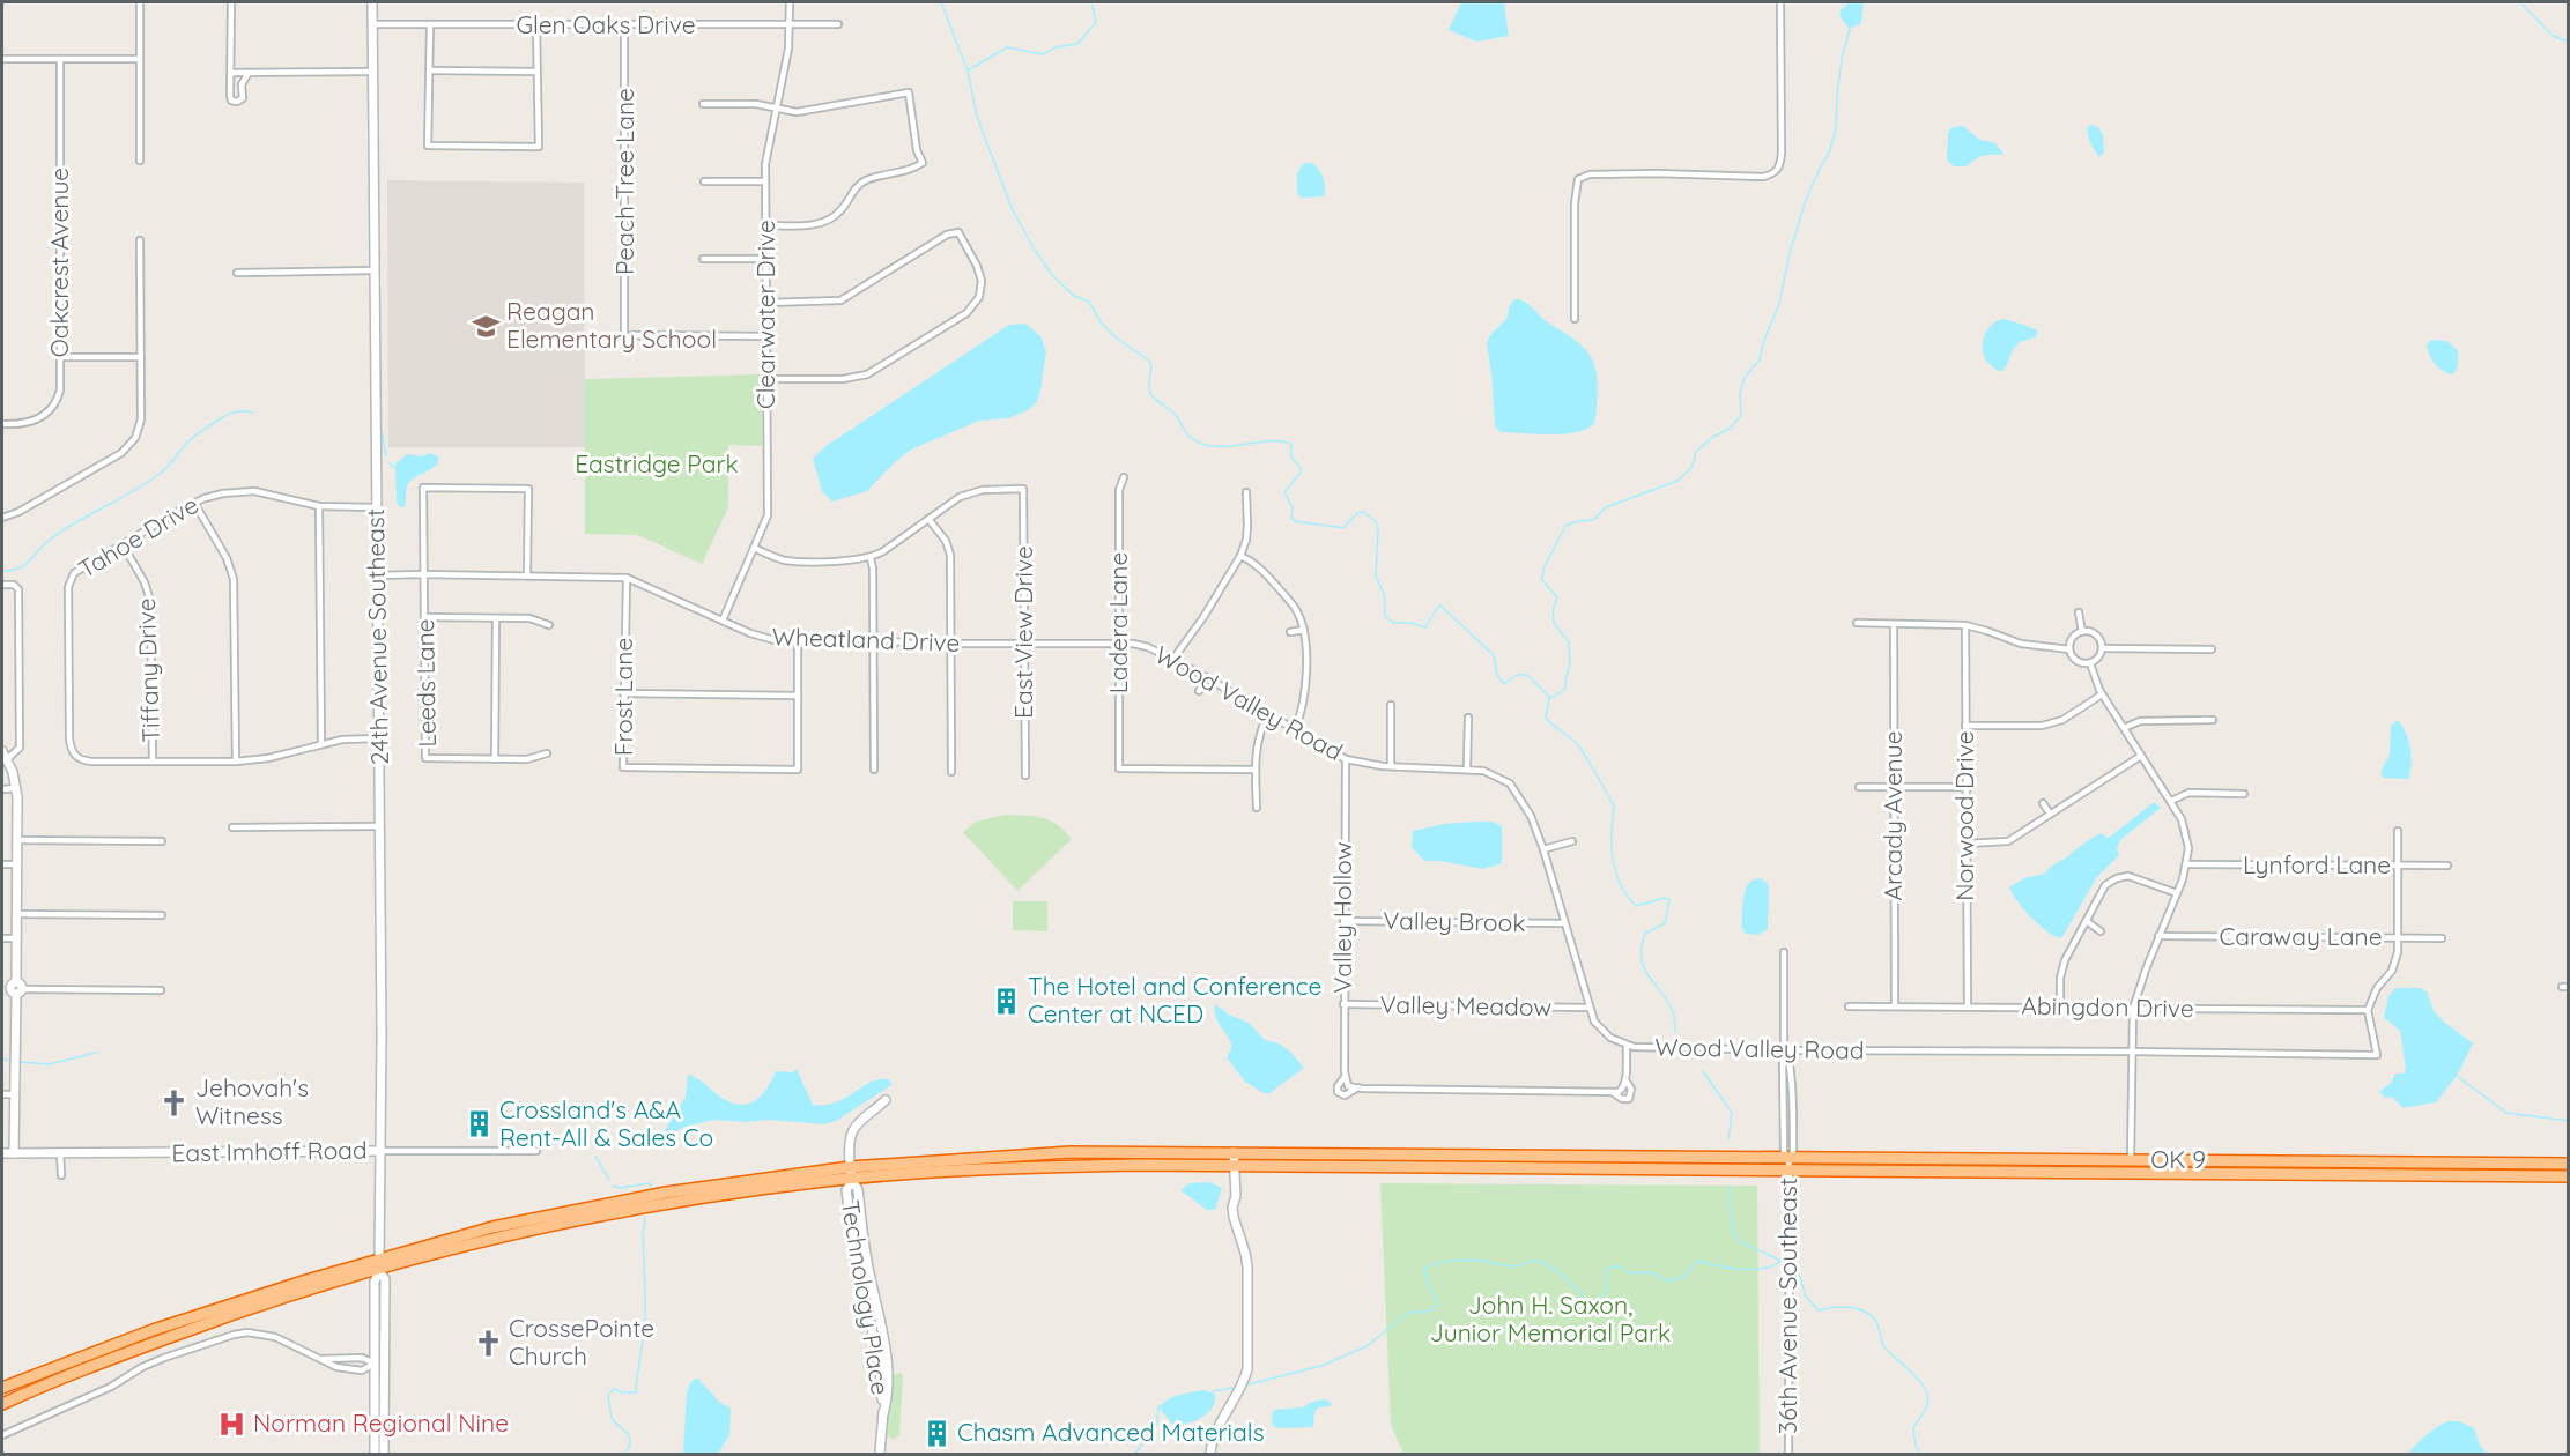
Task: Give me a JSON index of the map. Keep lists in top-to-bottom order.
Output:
{
  "streets": {
    "highway": ["OK 9"],
    "street": [
      "Glen Oaks Drive",
      "Peach Tree Lane",
      "Oakcrest Avenue",
      "Clearwater Drive",
      "Tahoe Drive",
      "Ladera Lane",
      "East View Drive",
      "24th Avenue Southeast",
      "Wheatland Drive",
      "Tiffany Drive",
      "Leeds Lane",
      "Frost Lane",
      "Wood Valley Road",
      "Arcady Avenue",
      "Norwood Drive",
      "Lynford Lane",
      "Valley Hollow",
      "Valley Brook",
      "Caraway Lane",
      "Valley Meadow",
      "Abingdon Drive",
      "East Imhoff Road",
      "Technology Place",
      "36th Avenue Southeast"
    ]
  },
  "crossings": [
    ["Glen Oaks Drive", "Peach Tree Lane"],
    ["Glen Oaks Drive", "Clearwater Drive"],
    ["Glen Oaks Drive", "24th Avenue Southeast"],
    ["Peach Tree Lane", "Clearwater Drive"],
    ["Clearwater Drive", "Wheatland Drive"],
    ["Tahoe Drive", "24th Avenue Southeast"],
    ["Tahoe Drive", "Tiffany Drive"],
    ["Ladera Lane", "Wheatland Drive"],
    ["Ladera Lane", "Wood Valley Road"],
    ["East View Drive", "Wheatland Drive"],
    ["24th Avenue Southeast", "Wheatland Drive"],
    ["24th Avenue Southeast", "East Imhoff Road"],
    ["24th Avenue Southeast", "OK 9"],
    ["Wheatland Drive", "Leeds Lane"],
    ["Wheatland Drive", "Frost Lane"],
    ["Wheatland Drive", "Wood Valley Road"],
    ["Wood Valley Road", "Valley Hollow"],
    ["Wood Valley Road", "Valley Brook"],
    ["Wood Valley Road", "Valley Meadow"],
    ["Wood Valley Road", "Abingdon Drive"],
    ["Wood Valley Road", "36th Avenue Southeast"],
    ["Arcady Avenue", "Abingdon Drive"],
    ["Norwood Drive", "Abingdon Drive"],
    ["Valley Hollow", "Valley Brook"],
    ["Valley Hollow", "Valley Meadow"],
    ["OK 9", "Technology Place"],
    ["OK 9", "36th Avenue Southeast"]
  ],
  "parks": ["Eastridge Park", "John H. Saxon, Junior Memorial Park"],
  "places": {
    "school or university": ["Reagan Elementary School"],
    "building": ["The Hotel and Conference Center at NCED", "Crossland's A&A Rent-All & Sales Co", "Chasm Advanced Materials"],
    "church": ["Jehovah's Witness", "CrossePointe Church"],
    "hospital": ["Norman Regional Nine"]
  }
}
